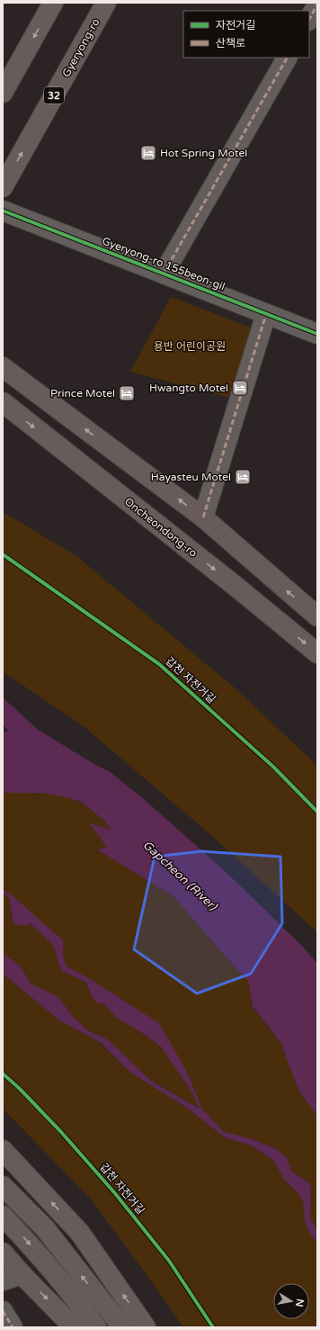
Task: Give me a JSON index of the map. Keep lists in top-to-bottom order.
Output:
{
  "streets": {
    "main road": ["Gyeryong-ro", "32", "Oncheondong-ro"],
    "street": ["Gyeryong-ro 155beon-gil"],
    "cycle path": ["갑천 자전거길"]
  },
  "water": ["Gapcheon (River)"],
  "parks": ["용반 어린이공원"],
  "places": {
    "hotel": [
      "Hot Spring Motel",
      "Hwangto Motel",
      "Prince Motel",
      "Hayasteu Motel"
    ]
  },
  "legend": ["자전거길", "산책로"],
  "north": "right"
}
